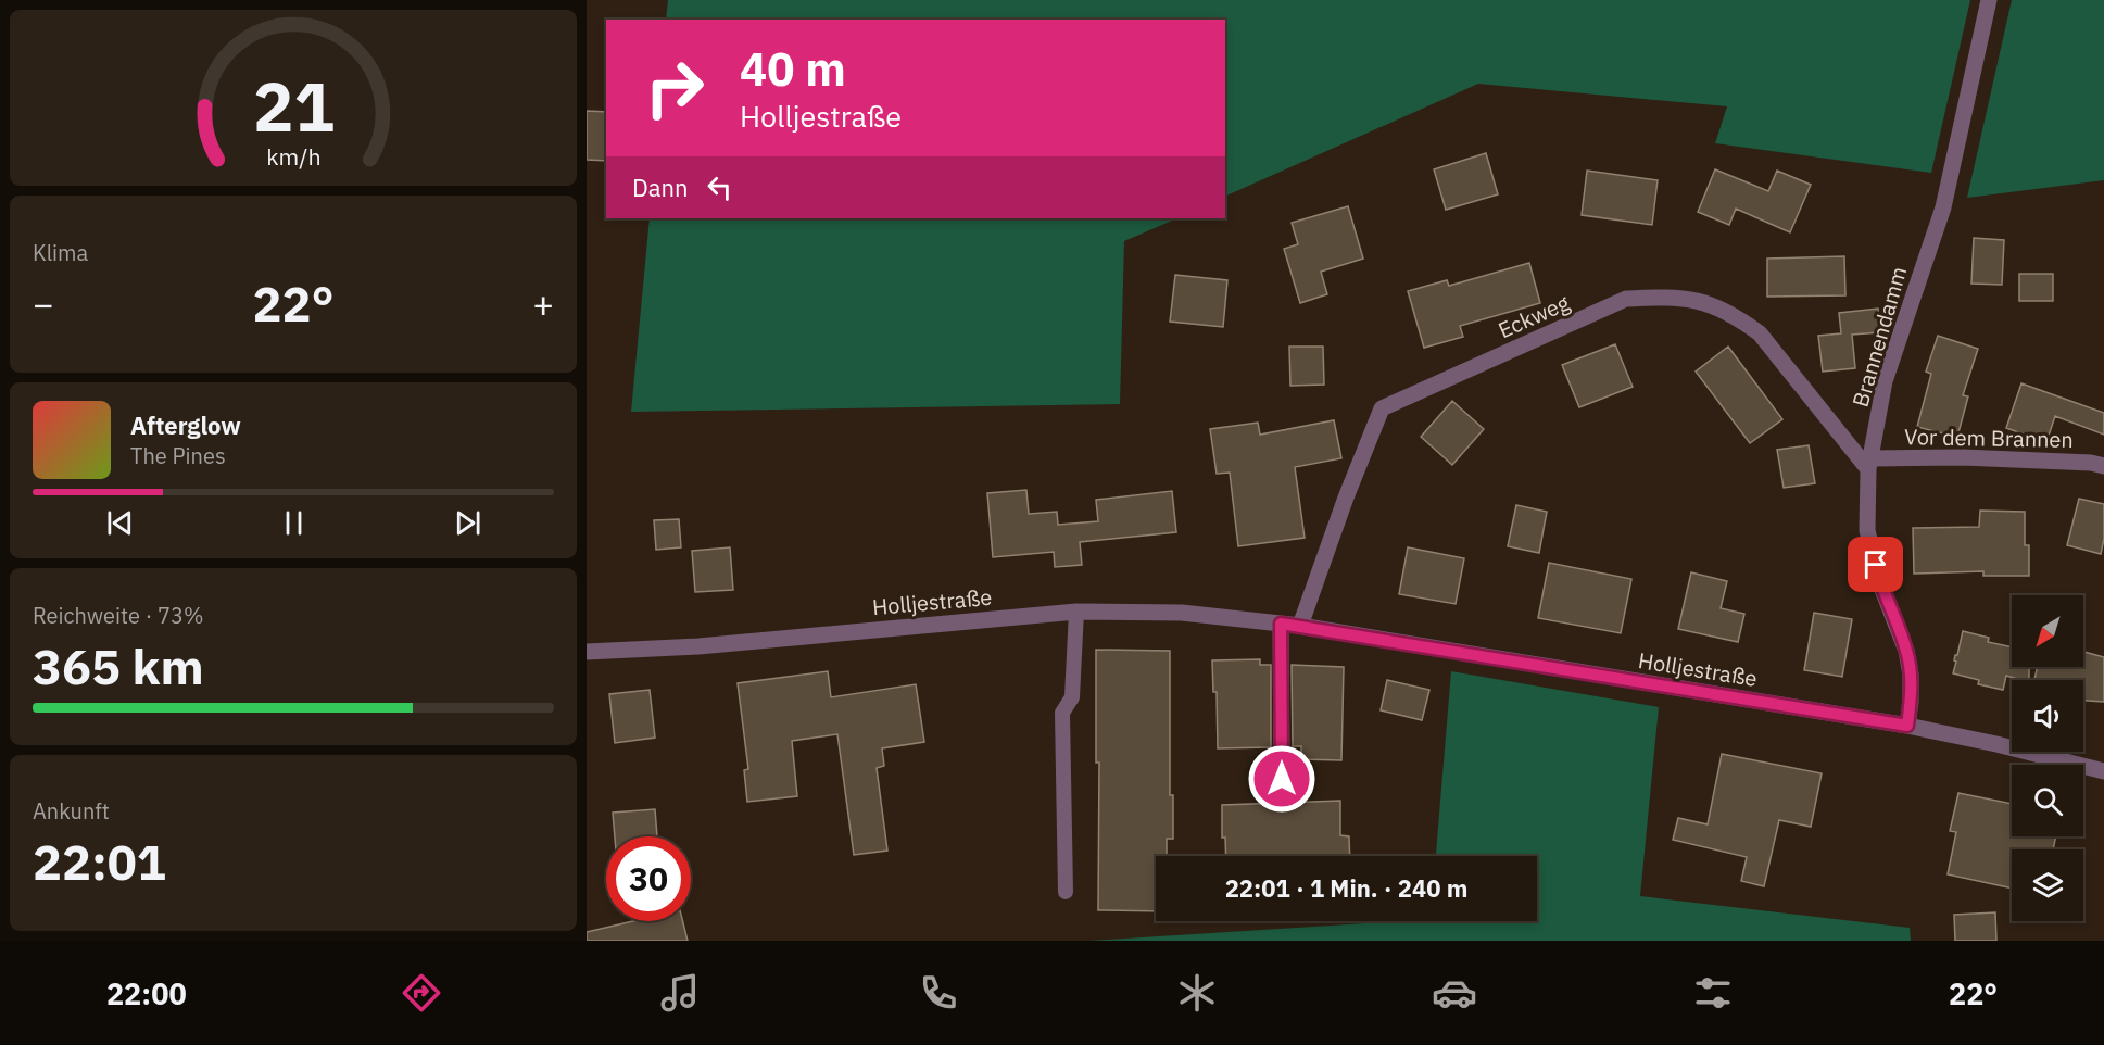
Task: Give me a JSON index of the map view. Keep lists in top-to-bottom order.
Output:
{
  "streets": {
    "street": [
      "Eckweg",
      "Brannendamm",
      "Vor dem Brannen",
      "Holljestraße"
    ]
  },
  "crossings": [
    ["Eckweg", "Brannendamm"],
    ["Eckweg", "Vor dem Brannen"],
    ["Eckweg", "Holljestraße"],
    ["Brannendamm", "Vor dem Brannen"],
    ["Brannendamm", "Holljestraße"]
  ],
  "north": "bottom left",
  "page": {
    "turn": ["40 m", "Holljestraße"],
    "then": "Dann",
    "tile": [
      "Klima",
      ["Reichweite · 73%", "365 km"],
      ["Ankunft", "22:01"]
    ],
    "heat": ["−", "22°", "+"],
    "song": ["Afterglow", "The Pines"],
    "limit": "30",
    "trip": "22:01 · 1 Min. · 240 m",
    "tabs": ["22:00", "22°"],
    "gauge": ["21", "km/h"]
  }
}
